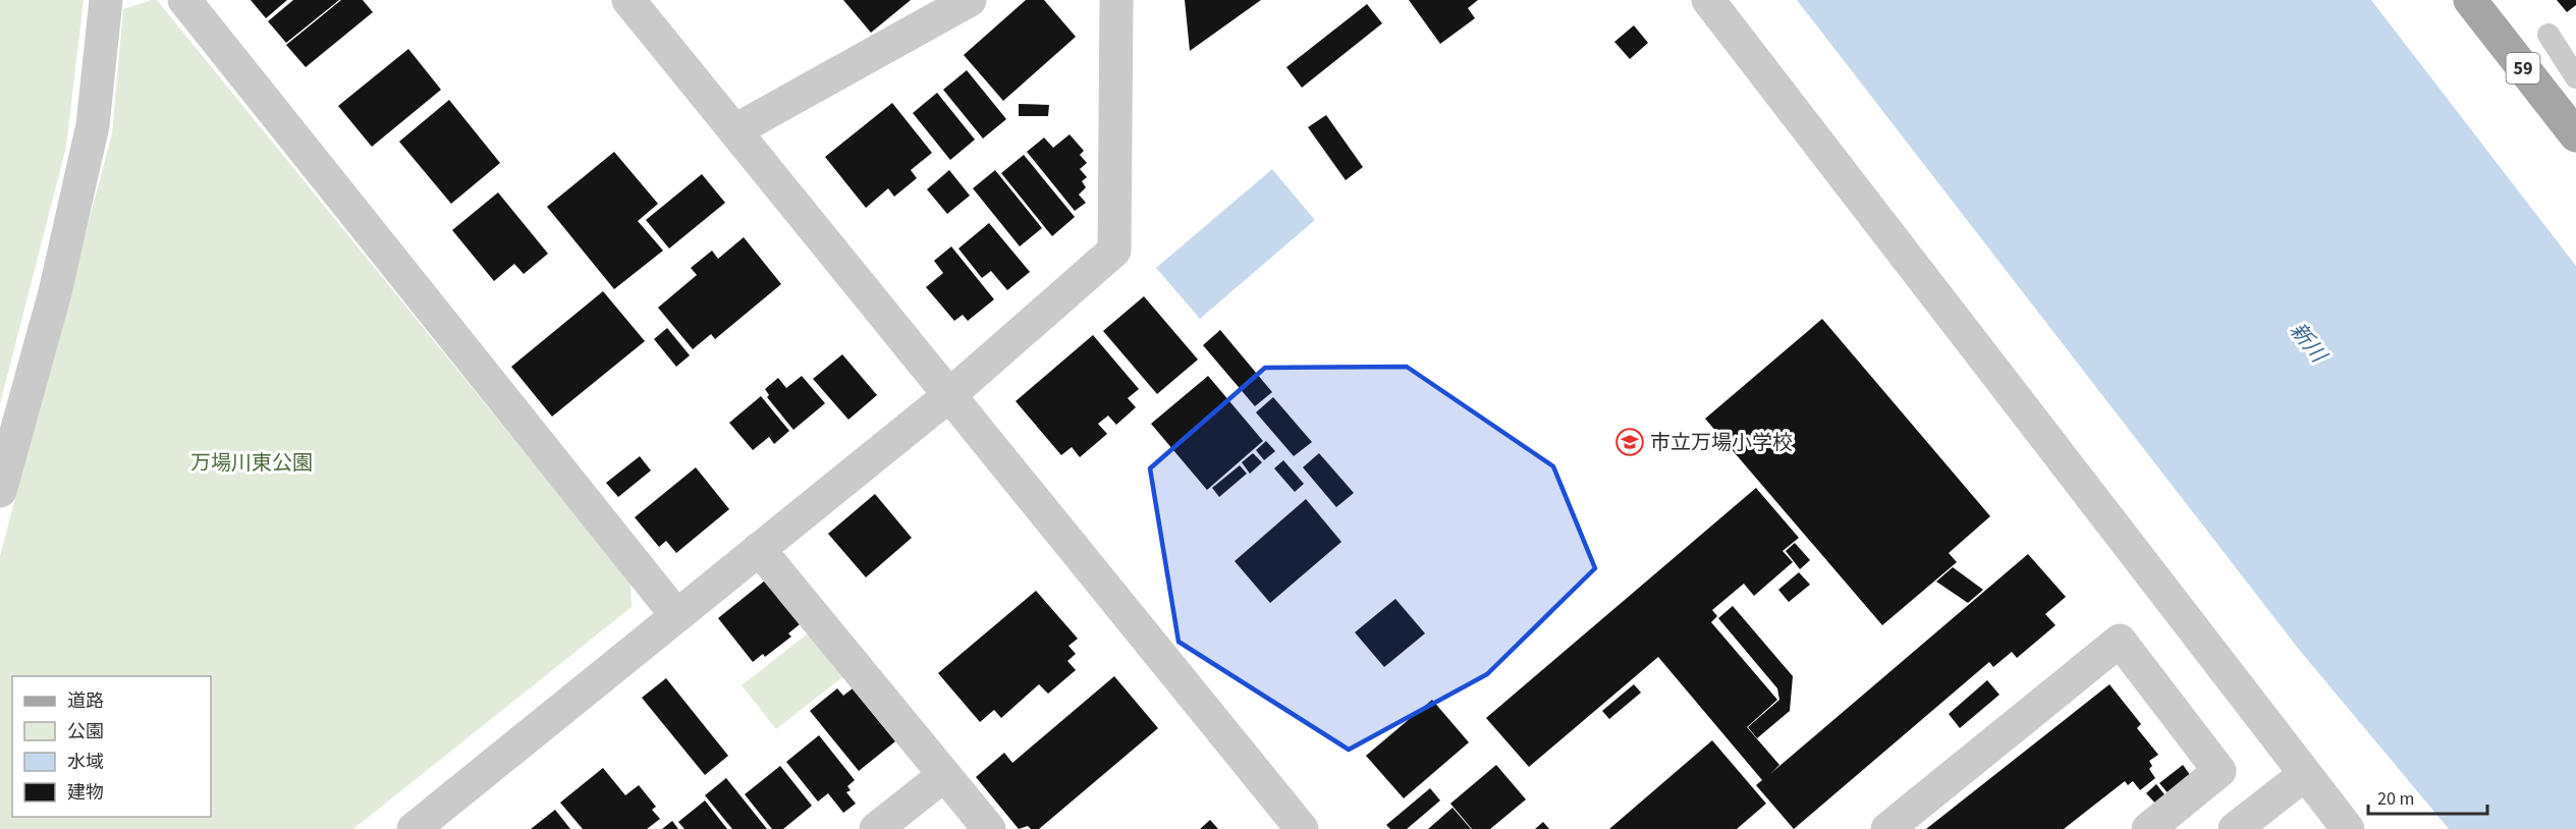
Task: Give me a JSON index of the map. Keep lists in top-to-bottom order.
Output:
{
  "streets": {
    "main road": ["59"]
  },
  "water": ["新川"],
  "parks": ["万場川東公園"],
  "places": {
    "school or university": ["市立万場小学校"]
  },
  "legend": [
    "道路",
    "公園",
    "水域",
    "建物"
  ],
  "scale_bar": "20 m"
}
